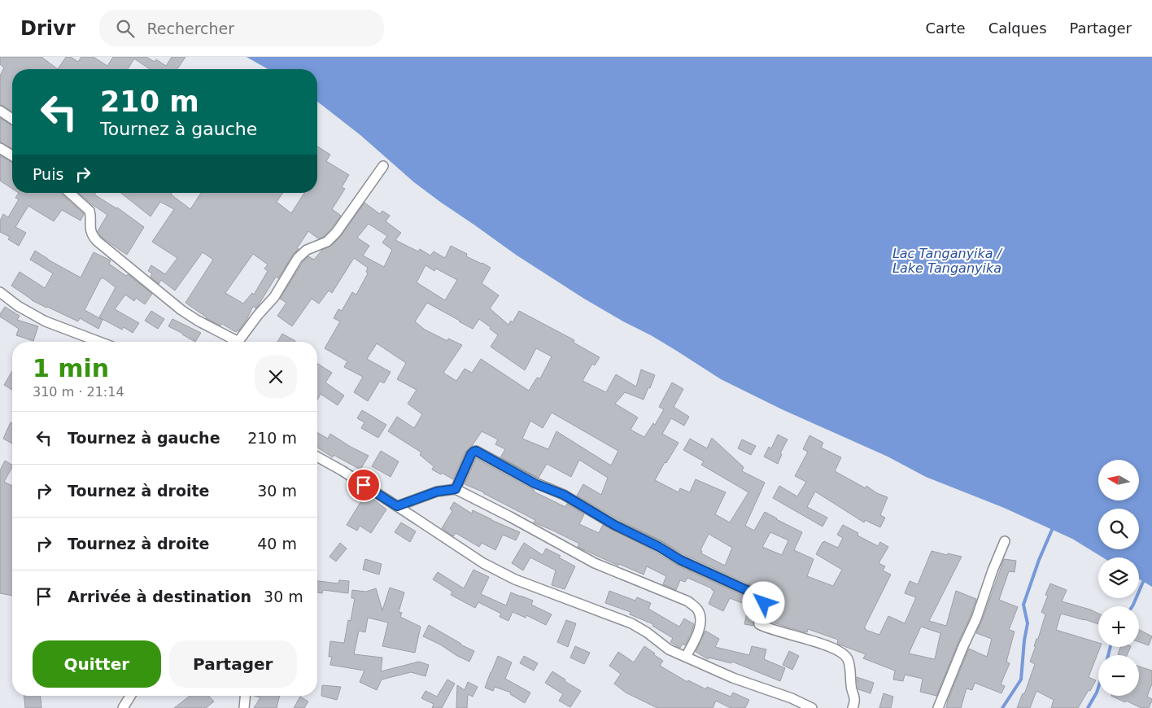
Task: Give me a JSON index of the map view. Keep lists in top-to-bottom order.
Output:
{
  "water": ["Lac Tanganyika / Lake Tanganyika"],
  "north": "left",
  "page": {
    "header": "Drivr",
    "search": "Rechercher",
    "nav": ["Carte", "Calques", "Partager"],
    "turn": ["210 m", "Tournez à gauche"],
    "then": "Puis",
    "heading": ["1 min", "310 m · 21:14"],
    "list": [
      {
        "name": "Tournez à gauche",
        "value": "210 m"
      },
      {
        "name": "Tournez à droite",
        "value": "30 m"
      },
      {
        "name": "Tournez à droite",
        "value": "40 m"
      },
      {
        "name": "Arrivée à destination",
        "value": "30 m"
      }
    ],
    "map_buttons": ["+", "−"],
    "buttons": ["Quitter", "Partager"]
  }
}
